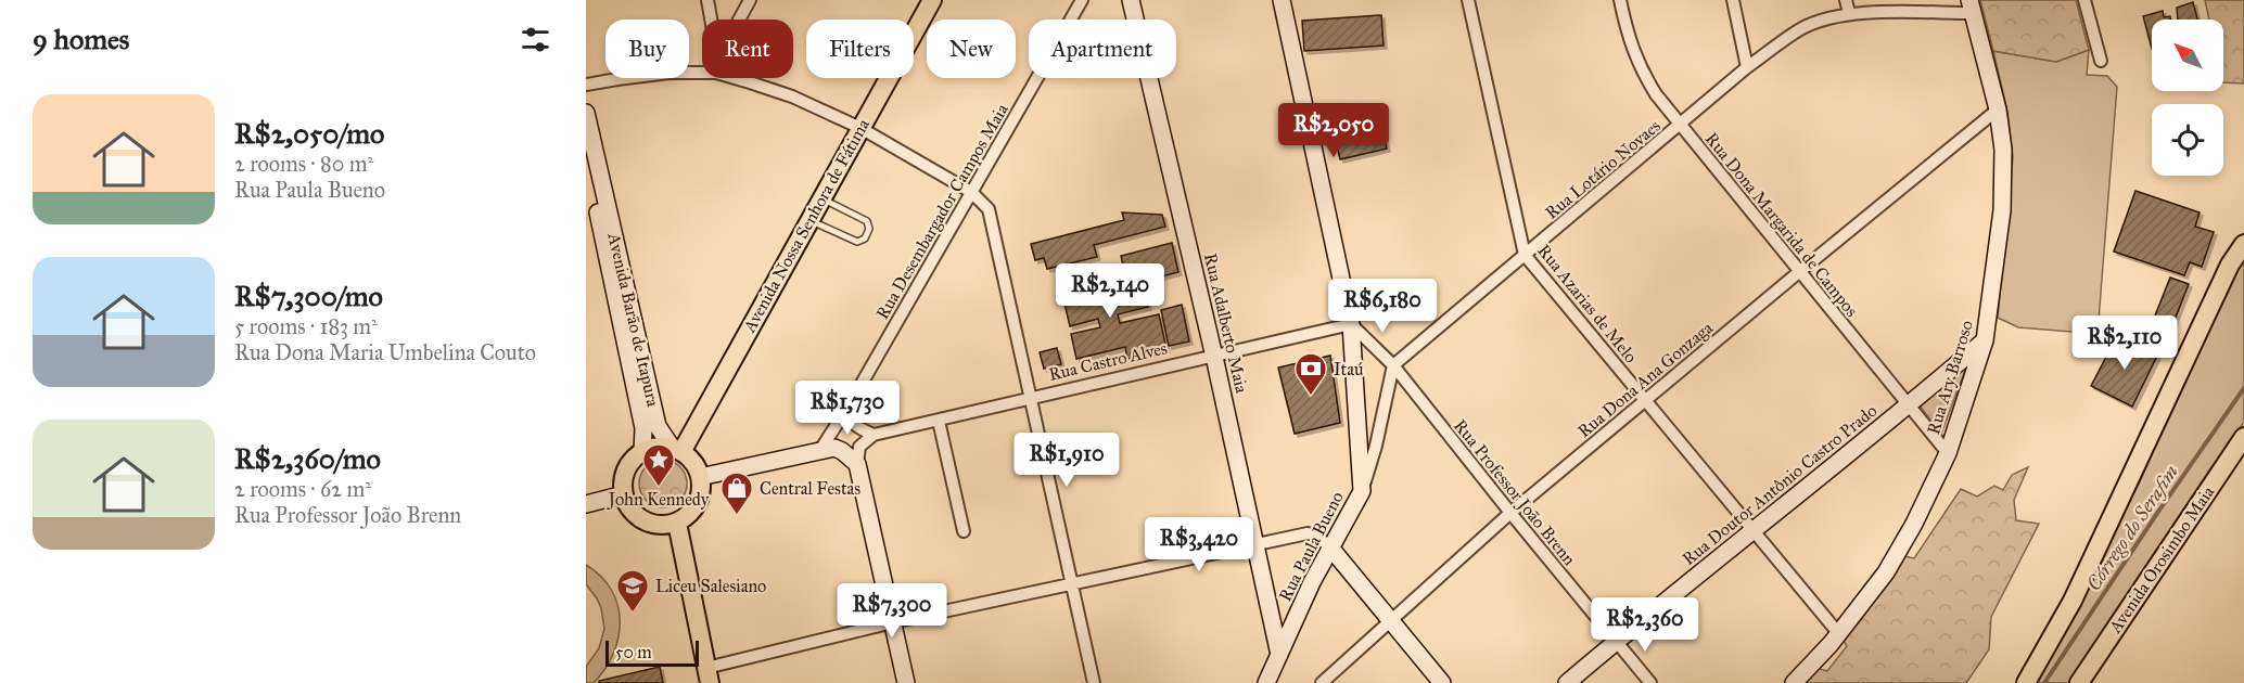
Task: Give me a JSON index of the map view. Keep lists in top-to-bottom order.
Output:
{
  "streets": {
    "main road": [
      "Avenida Nossa Senhora de Fátima",
      "Avenida Barão de Itapura",
      "Rua Adalberto Maia",
      "Rua Ary Barroso",
      "Rua Doutor Antônio Castro Prado",
      "Rua Paula Bueno",
      "Avenida Orosimbo Maia"
    ],
    "street": [
      "Rua Lotário Novaes",
      "Rua Desembargador Campos Maia",
      "Rua Dona Margarida de Campos",
      "Rua Azarias de Melo",
      "Rua Castro Alves",
      "Rua Dona Ana Gonzaga",
      "Rua Professor João Brenn"
    ]
  },
  "crossings": [
    ["Rua Lotário Novaes", "Rua Dona Margarida de Campos"],
    ["Rua Lotário Novaes", "Rua Azarias de Melo"],
    ["Rua Lotário Novaes", "Rua Ary Barroso"],
    ["Rua Lotário Novaes", "Rua Professor João Brenn"],
    ["Rua Dona Margarida de Campos", "Rua Ary Barroso"],
    ["Rua Dona Margarida de Campos", "Rua Dona Ana Gonzaga"],
    ["Rua Dona Margarida de Campos", "Rua Doutor Antônio Castro Prado"],
    ["Avenida Nossa Senhora de Fátima", "Avenida Barão de Itapura"],
    ["Rua Azarias de Melo", "Rua Ary Barroso"],
    ["Rua Azarias de Melo", "Rua Dona Ana Gonzaga"],
    ["Rua Azarias de Melo", "Rua Doutor Antônio Castro Prado"],
    ["Rua Adalberto Maia", "Rua Castro Alves"],
    ["Rua Adalberto Maia", "Rua Paula Bueno"],
    ["Rua Castro Alves", "Rua Professor João Brenn"],
    ["Rua Castro Alves", "Rua Paula Bueno"],
    ["Rua Ary Barroso", "Rua Dona Ana Gonzaga"],
    ["Rua Ary Barroso", "Rua Doutor Antônio Castro Prado"],
    ["Rua Dona Ana Gonzaga", "Rua Professor João Brenn"],
    ["Rua Doutor Antônio Castro Prado", "Rua Professor João Brenn"],
    ["Rua Professor João Brenn", "Rua Paula Bueno"]
  ],
  "water": ["Córrego do Serafim"],
  "places": {
    "bank": ["Itaú"],
    "place": ["John Kennedy"],
    "shop": ["Central Festas"],
    "school or university": ["Liceu Salesiano"]
  },
  "scale_bar": "50 m",
  "north": "top left",
  "page": {
    "heading": "9 homes",
    "chip": [
      "Buy",
      "Rent",
      "Filters",
      "New",
      "Apartment"
    ],
    "list": [
      {
        "name": "R$2,050/mo",
        "note": "2 rooms · 80 m² · Rua Paula Bueno"
      },
      {
        "name": "R$7,300/mo",
        "note": "5 rooms · 183 m² · Rua Dona Maria Umbelina Couto"
      },
      {
        "name": "R$2,360/mo",
        "note": "2 rooms · 62 m² · Rua Professor João Brenn"
      }
    ],
    "price": [
      "R$2,050",
      "R$2,140",
      "R$6,180",
      "R$2,110",
      "R$1,730",
      "R$1,910",
      "R$3,420",
      "R$7,300",
      "R$2,360"
    ],
    "scale": "50 m"
  }
}
